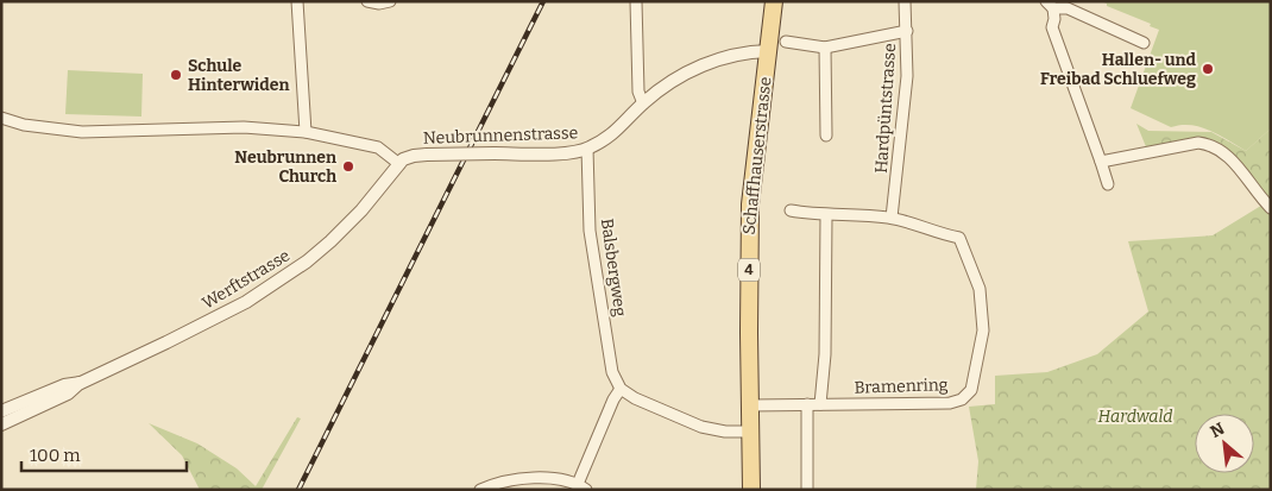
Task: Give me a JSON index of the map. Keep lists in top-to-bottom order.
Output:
{
  "streets": {
    "main road": ["Schaffhauserstrasse", "4"],
    "street": [
      "Hardpüntstrasse",
      "Neubrunnenstrasse",
      "Balsbergweg",
      "Werftstrasse",
      "Bramenring"
    ]
  },
  "crossings": [
    ["Hardpüntstrasse", "Bramenring"],
    ["Neubrunnenstrasse", "Schaffhauserstrasse"],
    ["Neubrunnenstrasse", "Balsbergweg"],
    ["Neubrunnenstrasse", "Werftstrasse"],
    ["Schaffhauserstrasse", "Bramenring"]
  ],
  "parks": ["Hardwald"],
  "places": ["Hallen- und Freibad Schluefweg", "Schule Hinterwiden", "Neubrunnen Church"],
  "scale_bar": "100 m",
  "north": "top left"
}
